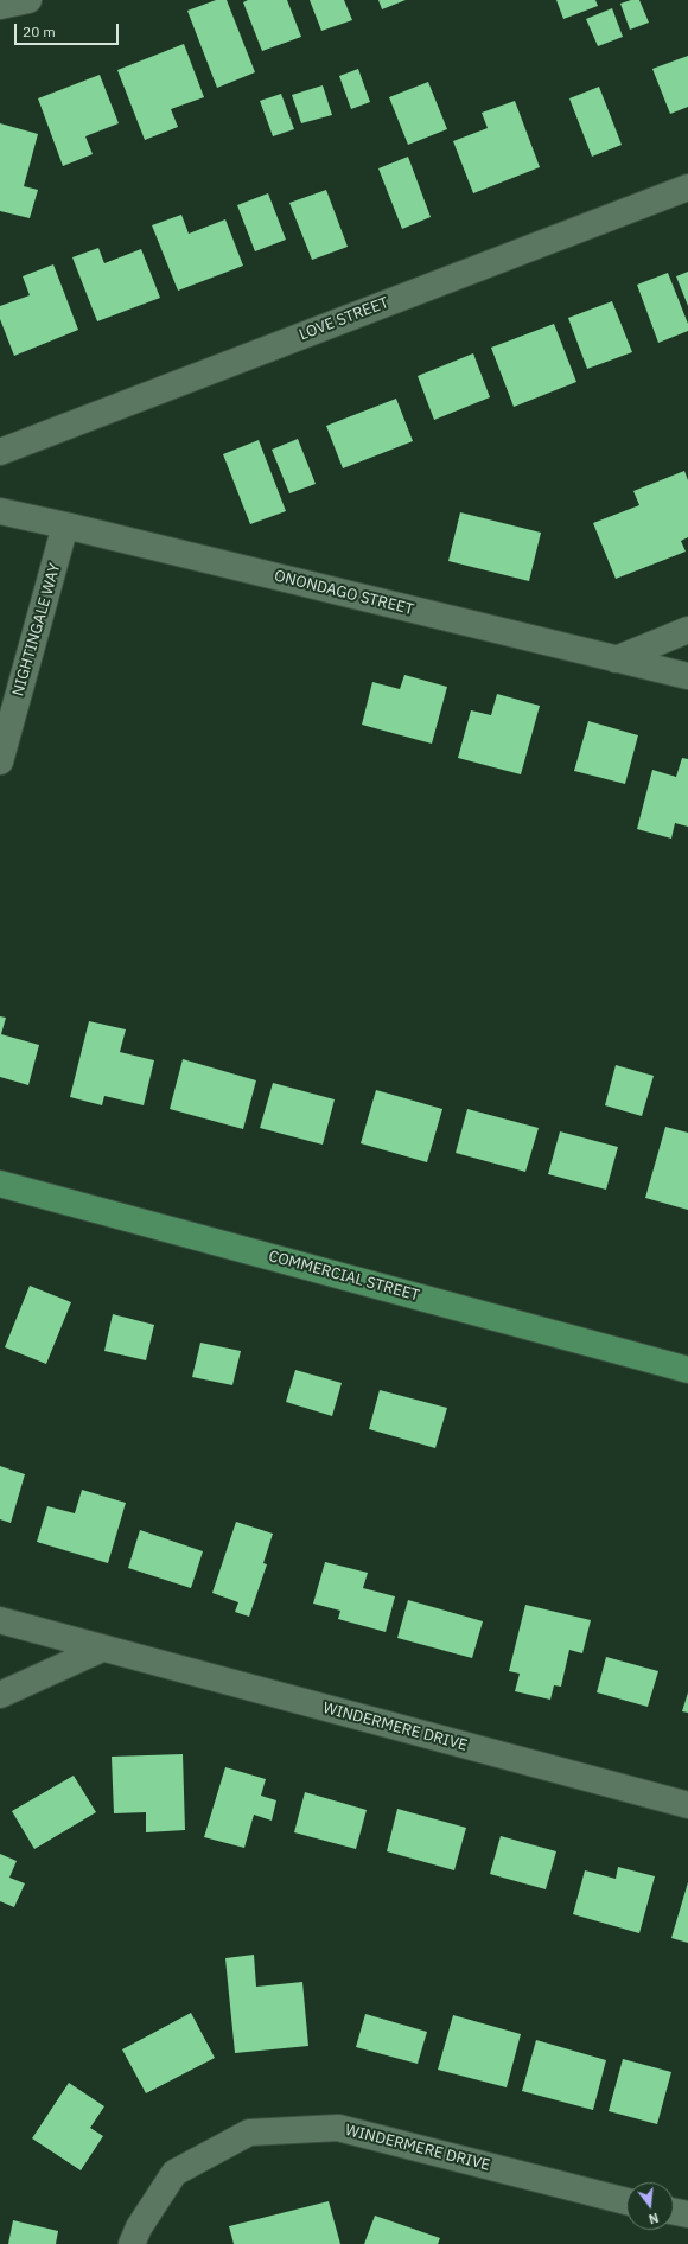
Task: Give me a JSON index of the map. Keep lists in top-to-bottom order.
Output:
{
  "streets": {
    "main road": ["COMMERCIAL STREET"],
    "street": [
      "LOVE STREET",
      "ONONDAGO STREET",
      "NIGHTINGALE WAY",
      "WINDERMERE DRIVE"
    ]
  },
  "crossings": [
    ["ONONDAGO STREET", "NIGHTINGALE WAY"]
  ],
  "scale_bar": "20 m",
  "north": "bottom"
}
